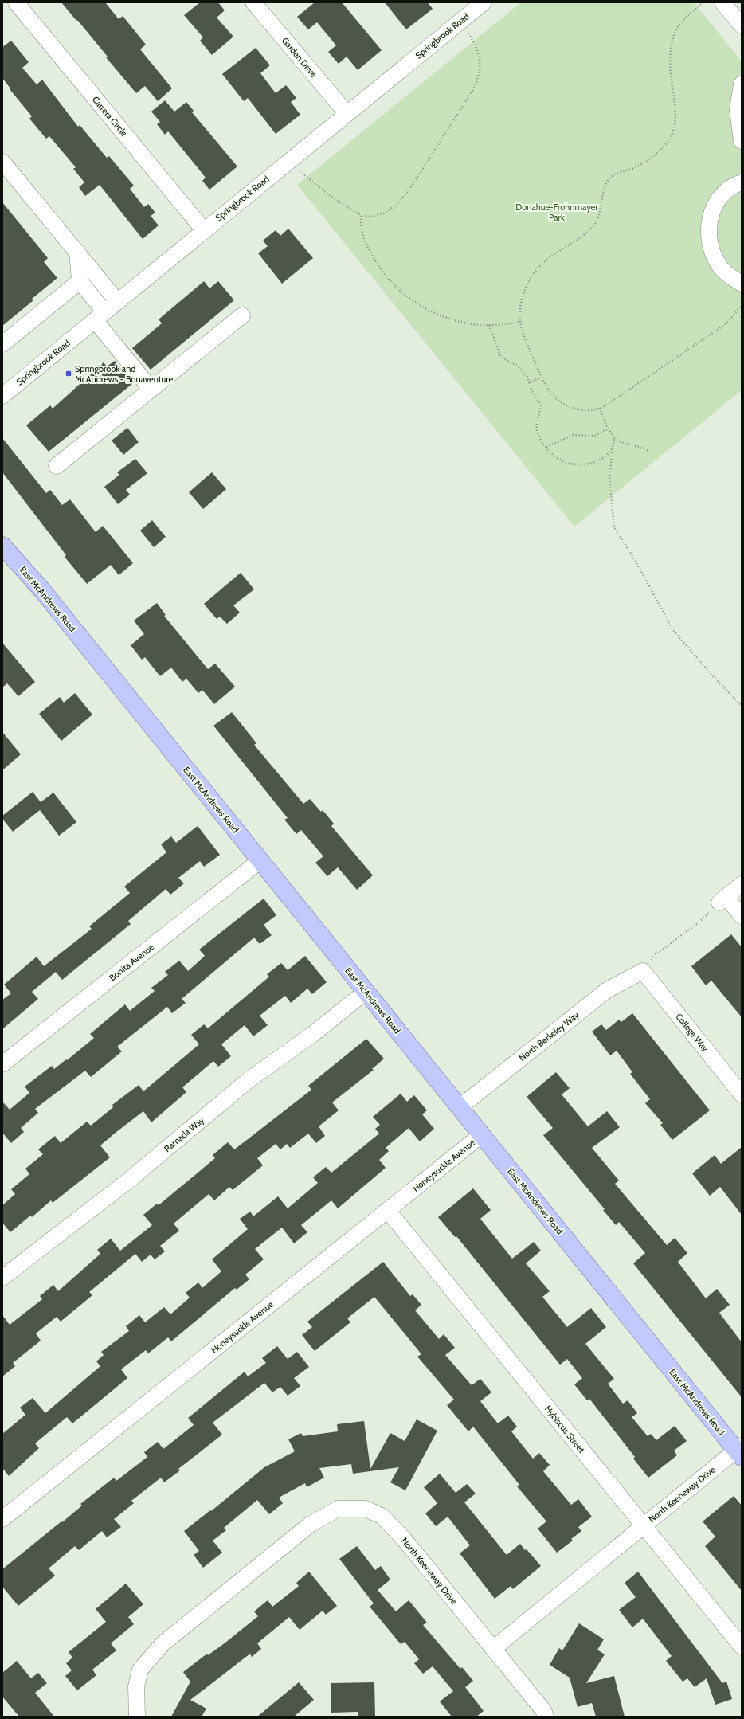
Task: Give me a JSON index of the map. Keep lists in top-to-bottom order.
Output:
{
  "streets": {
    "main road": ["East McAndrews Road"],
    "street": [
      "Springbrook Road",
      "Garden Drive",
      "Carrera Circle",
      "Bonita Avenue",
      "College Way",
      "North Berkeley Way",
      "Ramada Way",
      "Honeysuckle Avenue",
      "Hybiscus Street",
      "North Keeneway Drive"
    ]
  },
  "crossings": [
    ["Springbrook Road", "Garden Drive"],
    ["Springbrook Road", "Carrera Circle"],
    ["East McAndrews Road", "Bonita Avenue"],
    ["East McAndrews Road", "North Berkeley Way"],
    ["East McAndrews Road", "Ramada Way"],
    ["East McAndrews Road", "Honeysuckle Avenue"],
    ["East McAndrews Road", "North Keeneway Drive"],
    ["College Way", "North Berkeley Way"],
    ["Honeysuckle Avenue", "Hybiscus Street"],
    ["Hybiscus Street", "North Keeneway Drive"]
  ],
  "parks": ["Donahue-Frohnmayer Park"],
  "places": {
    "transit": ["Springbrook and McAndrews - Bonaventure"]
  }
}
